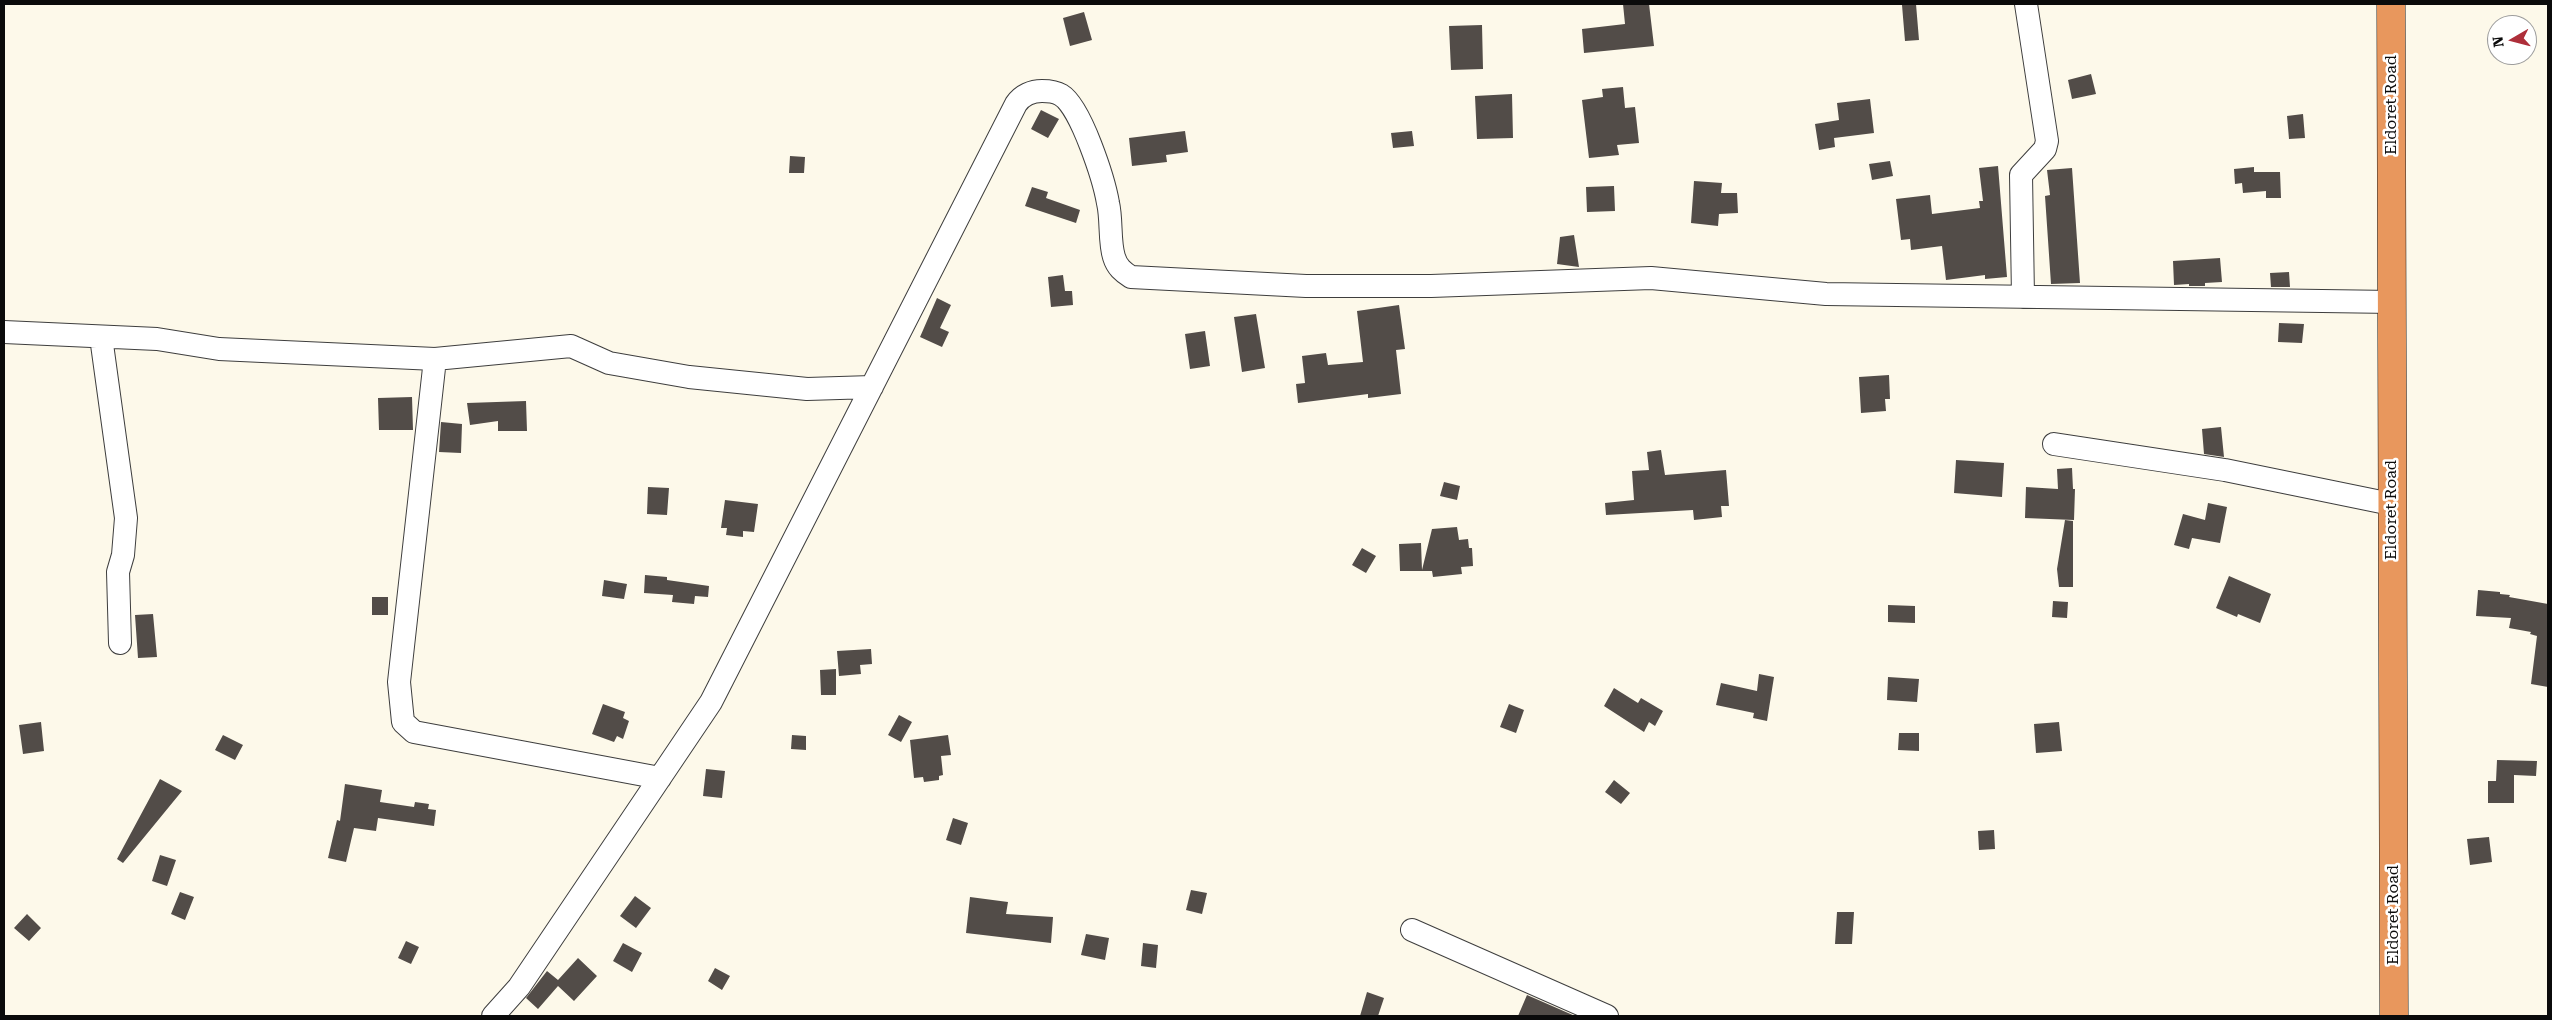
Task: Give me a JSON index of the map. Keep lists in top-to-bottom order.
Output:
{
  "streets": {
    "highway": ["Eldoret Road"]
  },
  "north": "left"
}
